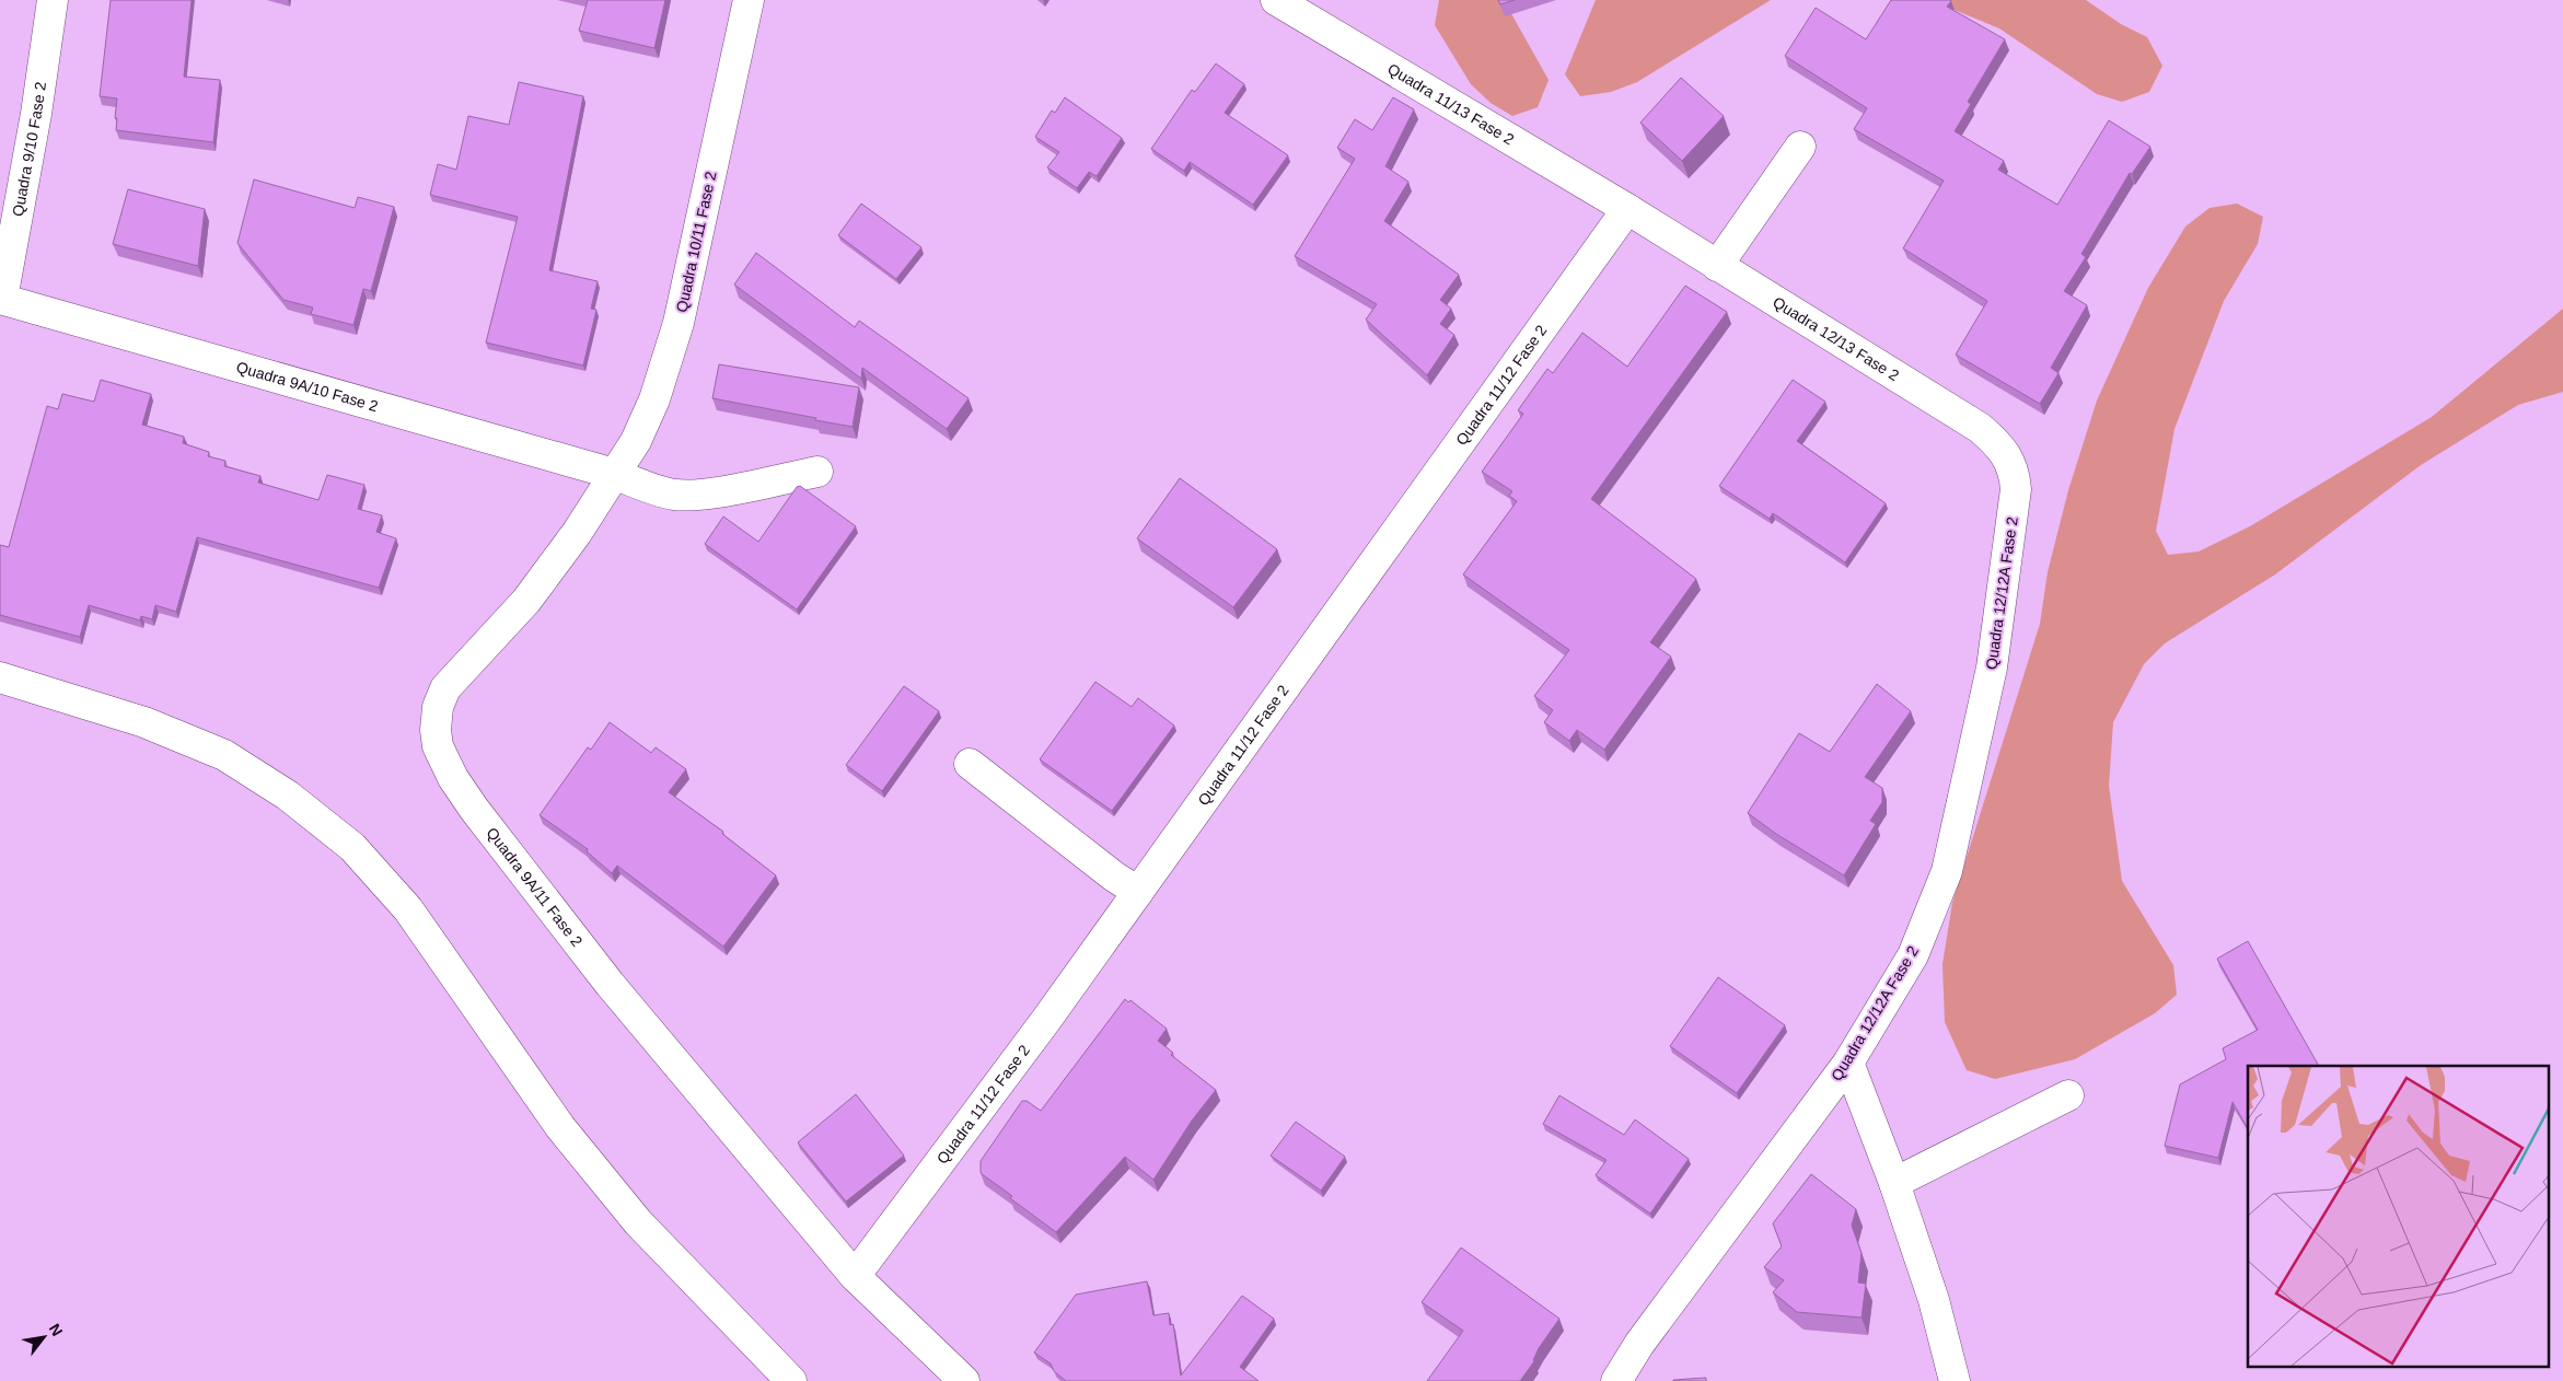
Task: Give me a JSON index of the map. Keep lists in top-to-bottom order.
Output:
{
  "streets": {
    "street": [
      "Quadra 11/13 Fase 2",
      "Quadra 9/10 Fase 2",
      "Quadra 10/11 Fase 2",
      "Quadra 12/13 Fase 2",
      "Quadra 11/12 Fase 2",
      "Quadra 9A/10 Fase 2",
      "Quadra 12/12A Fase 2",
      "Quadra 9A/11 Fase 2"
    ]
  },
  "crossings": [
    ["Quadra 11/13 Fase 2", "Quadra 12/13 Fase 2"],
    ["Quadra 11/13 Fase 2", "Quadra 11/12 Fase 2"],
    ["Quadra 9/10 Fase 2", "Quadra 9A/10 Fase 2"],
    ["Quadra 10/11 Fase 2", "Quadra 9A/10 Fase 2"],
    ["Quadra 10/11 Fase 2", "Quadra 9A/11 Fase 2"],
    ["Quadra 12/13 Fase 2", "Quadra 11/12 Fase 2"],
    ["Quadra 12/13 Fase 2", "Quadra 12/12A Fase 2"],
    ["Quadra 11/12 Fase 2", "Quadra 9A/11 Fase 2"],
    ["Quadra 9A/10 Fase 2", "Quadra 9A/11 Fase 2"]
  ],
  "north": "top right"
}
